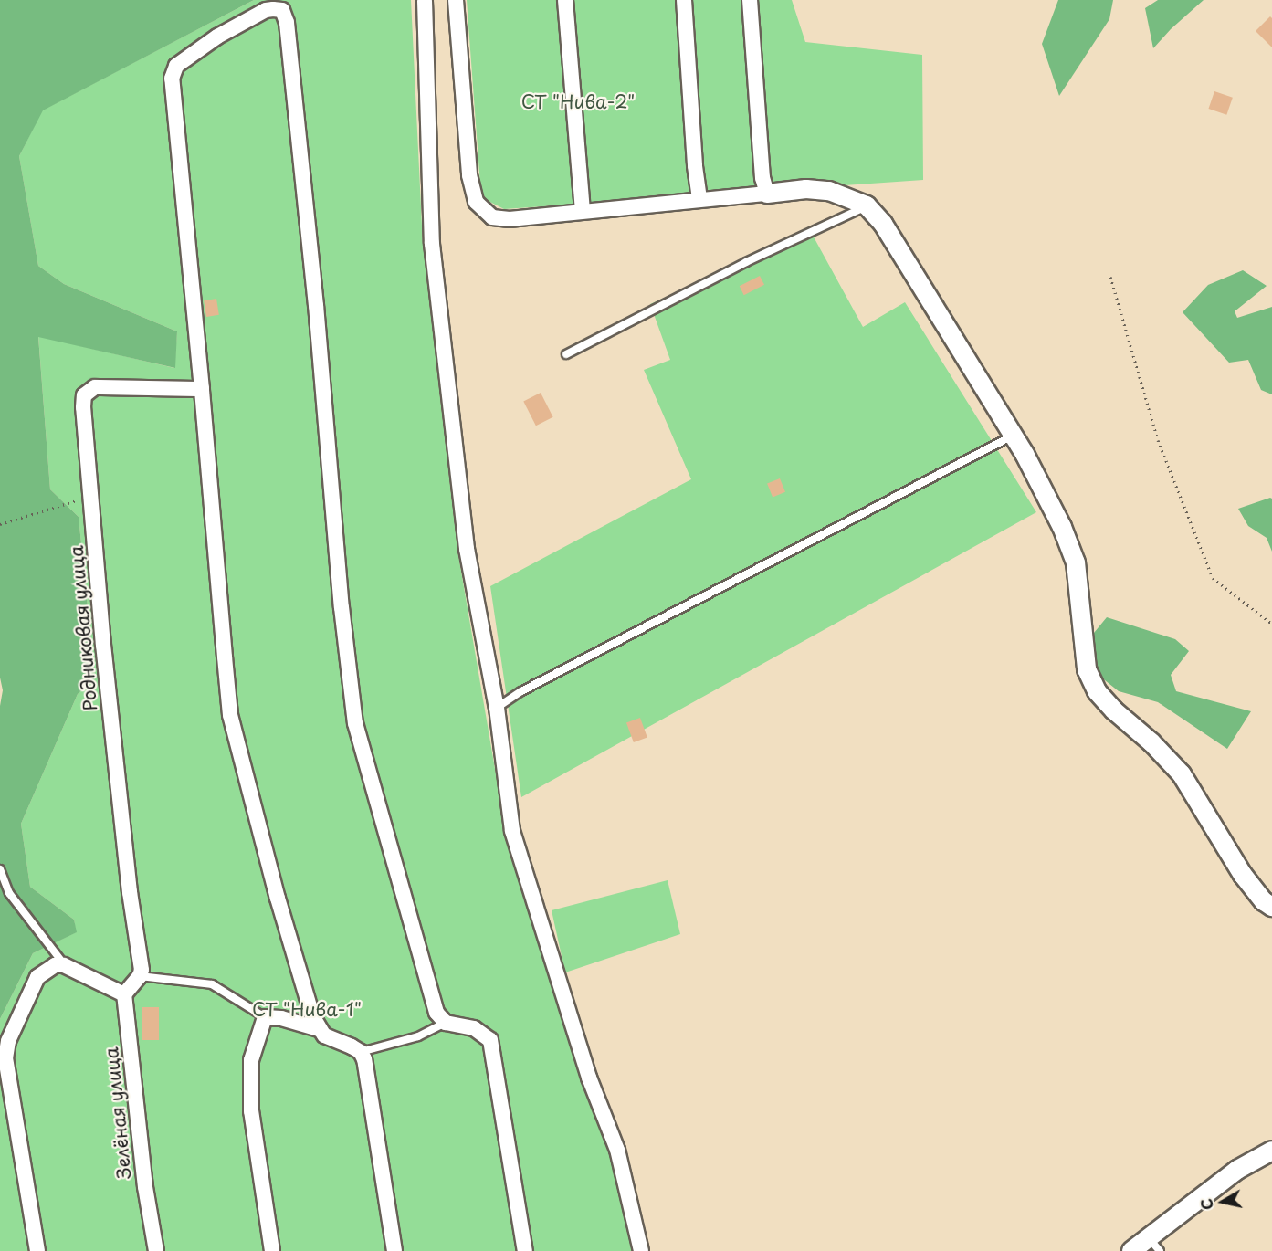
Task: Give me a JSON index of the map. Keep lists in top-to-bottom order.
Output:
{
  "streets": {
    "street": ["Родниковая улица", "Зелёная улица"]
  },
  "parks": ["СТ \"Нива-2\"", "СТ \"Нива-1\""],
  "north": "left"
}
